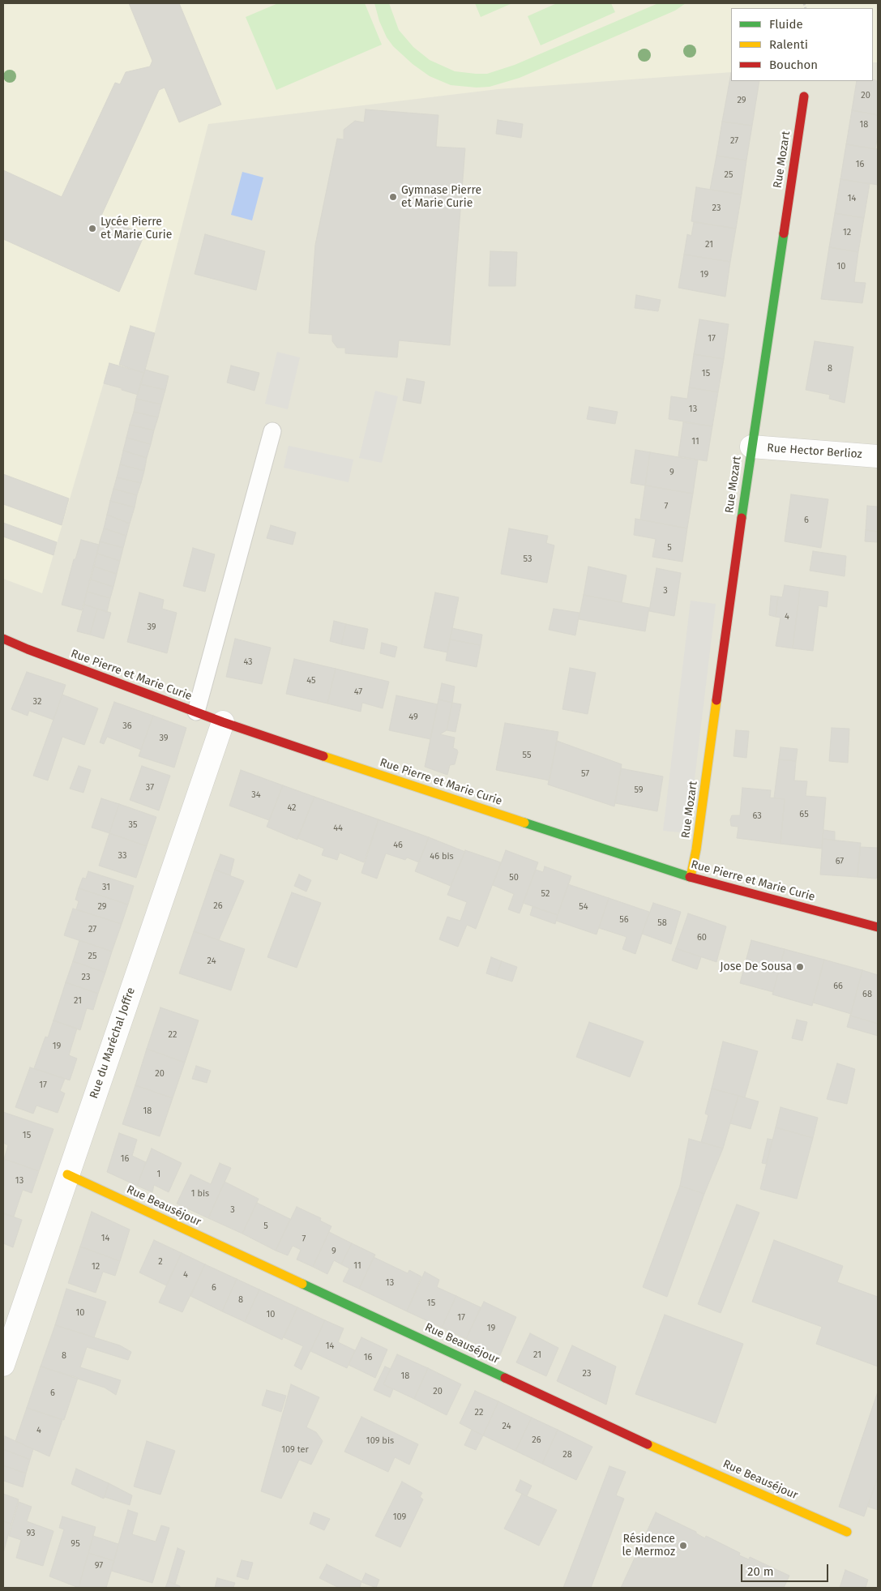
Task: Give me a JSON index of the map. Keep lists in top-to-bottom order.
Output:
{
  "streets": {
    "street": [
      "Rue Mozart",
      "Rue Hector Berlioz",
      "Rue Pierre et Marie Curie",
      "Rue du Maréchal Joffre",
      "Rue Beauséjour"
    ]
  },
  "crossings": [
    ["Rue Mozart", "Rue Hector Berlioz"],
    ["Rue Mozart", "Rue Pierre et Marie Curie"],
    ["Rue Pierre et Marie Curie", "Rue du Maréchal Joffre"],
    ["Rue du Maréchal Joffre", "Rue Beauséjour"]
  ],
  "places": [
    "Gymnase Pierre et Marie Curie",
    "Lycée Pierre et Marie Curie",
    "Jose De Sousa",
    "Résidence le Mermoz"
  ],
  "house_numbers": [
    "20",
    "29",
    "18",
    "27",
    "16",
    "25",
    "14",
    "23",
    "12",
    "21",
    "10",
    "19",
    "17",
    "8",
    "15",
    "13",
    "11",
    "9",
    "7",
    "6",
    "5",
    "53",
    "3",
    "4",
    "39",
    "43",
    "45",
    "47",
    "32",
    "49",
    "36",
    "39",
    "55",
    "57",
    "37",
    "59",
    "34",
    "42",
    "65",
    "63",
    "35",
    "44",
    "46",
    "33",
    "46 bis",
    "67",
    "50",
    "31",
    "52",
    "26",
    "29",
    "54",
    "56",
    "58",
    "27",
    "60",
    "25",
    "24",
    "23",
    "66",
    "68",
    "21",
    "22",
    "19",
    "20",
    "17",
    "18",
    "15",
    "16",
    "1",
    "13",
    "1 bis",
    "3",
    "5",
    "14",
    "7",
    "9",
    "2",
    "11",
    "12",
    "4",
    "13",
    "6",
    "8",
    "15",
    "10",
    "10",
    "17",
    "19",
    "14",
    "21",
    "8",
    "16",
    "23",
    "18",
    "20",
    "6",
    "22",
    "24",
    "4",
    "26",
    "109 bis",
    "109 ter",
    "28",
    "109",
    "93",
    "95",
    "97"
  ],
  "legend": ["Fluide", "Ralenti", "Bouchon"],
  "scale_bar": "20 m"
}
